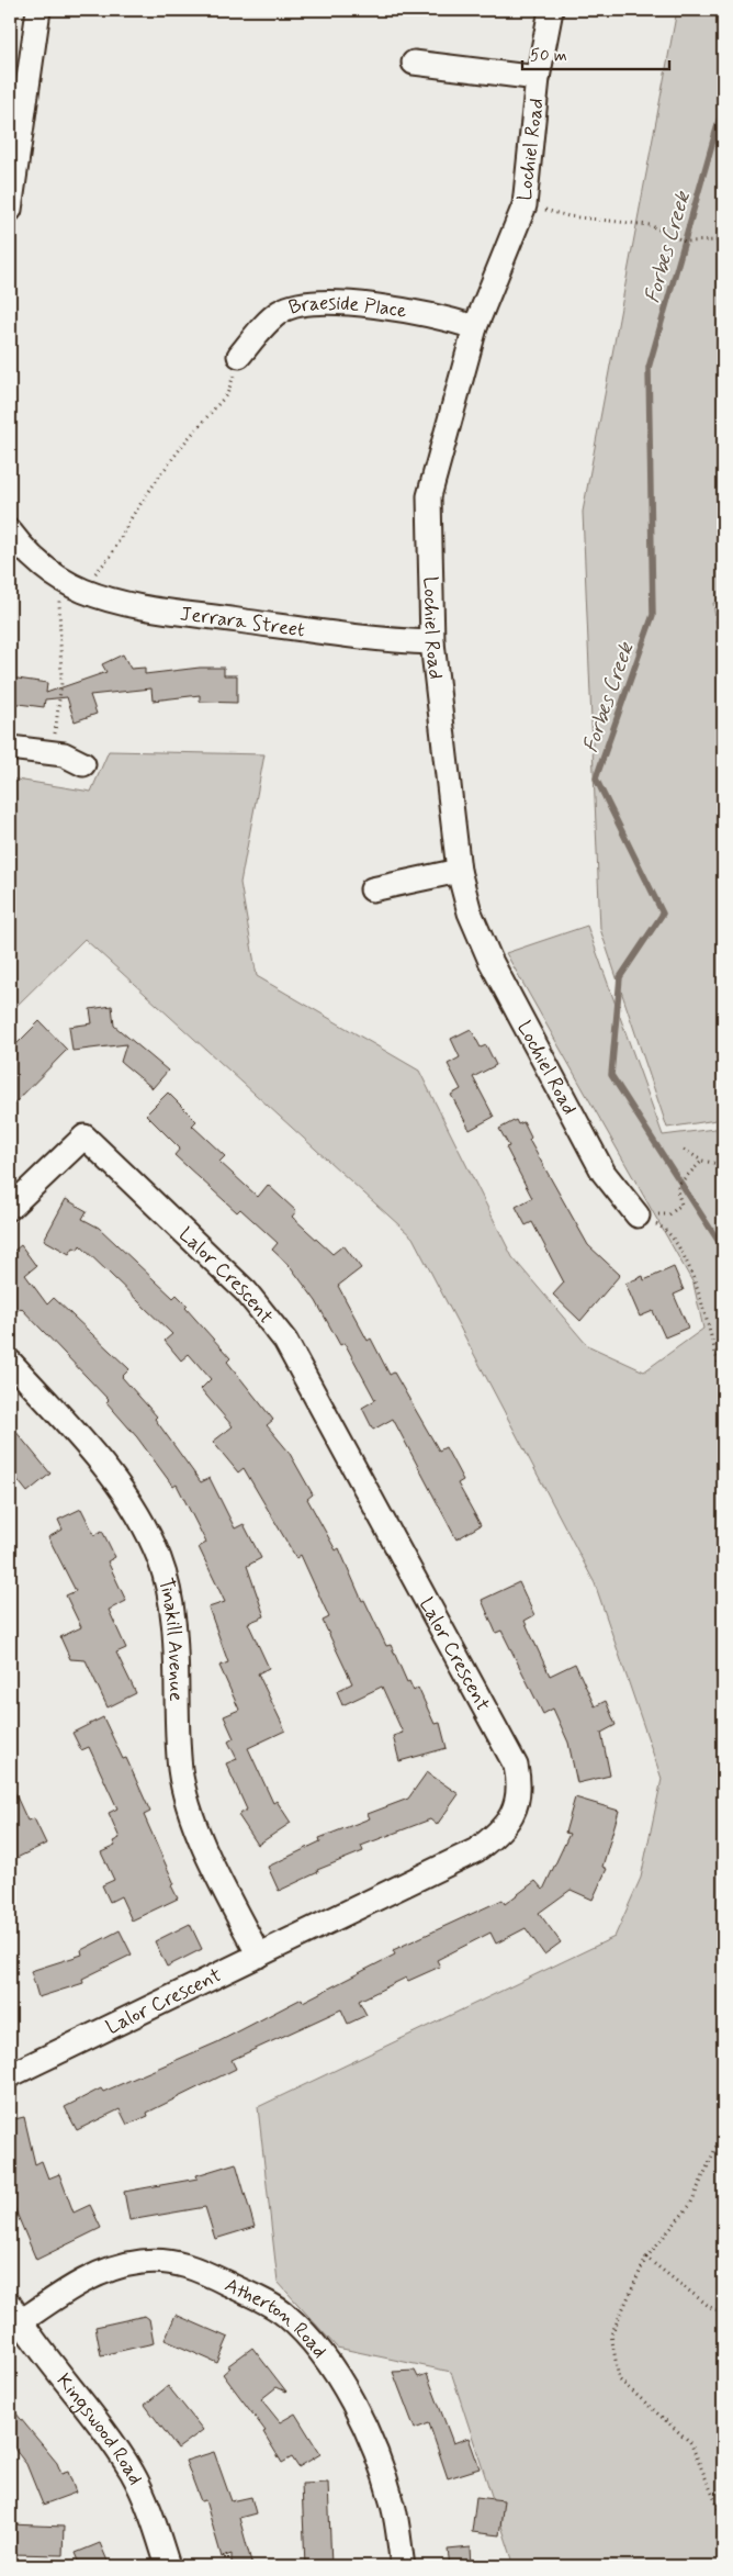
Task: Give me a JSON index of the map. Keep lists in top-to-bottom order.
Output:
{
  "streets": {
    "street": [
      "Lochiel Road",
      "Braeside Place",
      "Jerrara Street",
      "Lalor Crescent",
      "Tinakill Avenue",
      "Atherton Road",
      "Kingswood Road"
    ]
  },
  "crossings": [
    ["Lochiel Road", "Braeside Place"],
    ["Lochiel Road", "Jerrara Street"],
    ["Lalor Crescent", "Tinakill Avenue"],
    ["Atherton Road", "Kingswood Road"]
  ],
  "water": ["Forbes Creek"],
  "scale_bar": "50 m"
}
